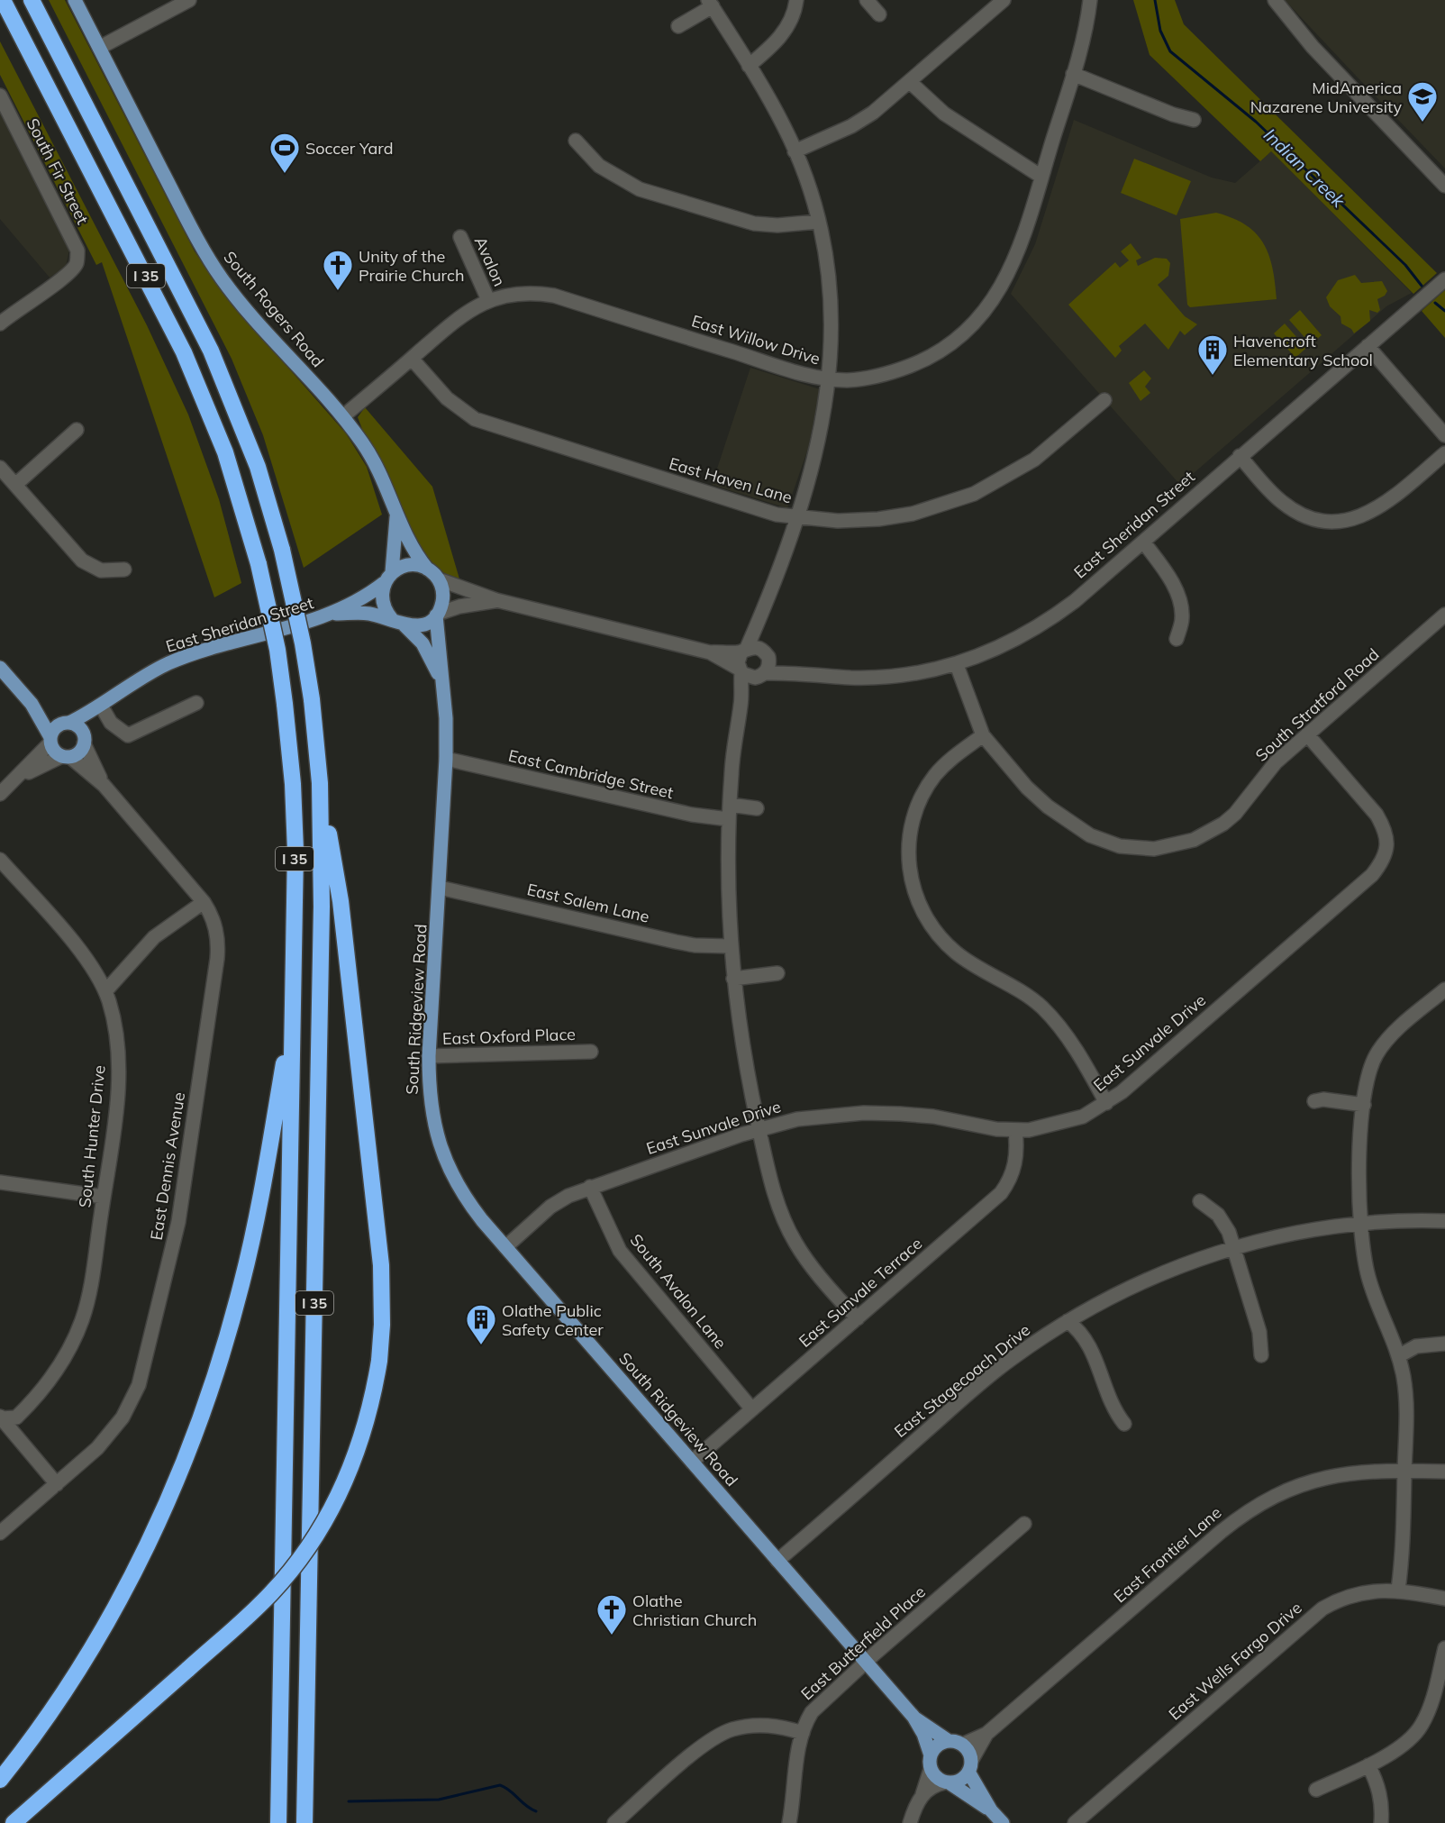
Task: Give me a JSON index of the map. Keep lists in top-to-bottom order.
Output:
{
  "streets": {
    "highway": ["I 35"],
    "main road": ["South Rogers Road", "East Sheridan Street", "South Ridgeview Road"],
    "street": [
      "South Fir Street",
      "Avalon",
      "East Willow Drive",
      "East Haven Lane",
      "South Stratford Road",
      "East Cambridge Street",
      "East Salem Lane",
      "East Oxford Place",
      "East Sunvale Drive",
      "South Hunter Drive",
      "East Dennis Avenue",
      "South Avalon Lane",
      "East Sunvale Terrace",
      "East Stagecoach Drive",
      "East Frontier Lane",
      "East Butterfield Place",
      "East Wells Fargo Drive"
    ]
  },
  "crossings": [
    ["Avalon", "East Willow Drive"],
    ["South Rogers Road", "East Willow Drive"],
    ["South Rogers Road", "East Sheridan Street"],
    ["South Rogers Road", "South Ridgeview Road"],
    ["East Willow Drive", "East Haven Lane"],
    ["East Sheridan Street", "South Stratford Road"],
    ["East Sheridan Street", "South Ridgeview Road"],
    ["East Sheridan Street", "East Dennis Avenue"],
    ["South Stratford Road", "East Sunvale Drive"],
    ["East Cambridge Street", "South Ridgeview Road"],
    ["East Salem Lane", "South Ridgeview Road"],
    ["South Ridgeview Road", "East Oxford Place"],
    ["South Ridgeview Road", "East Sunvale Drive"],
    ["South Ridgeview Road", "East Sunvale Terrace"],
    ["South Ridgeview Road", "East Stagecoach Drive"],
    ["South Ridgeview Road", "East Butterfield Place"],
    ["East Sunvale Drive", "South Avalon Lane"],
    ["East Sunvale Drive", "East Sunvale Terrace"],
    ["South Avalon Lane", "East Sunvale Terrace"]
  ],
  "water": ["Indian Creek"],
  "places": {
    "school or university": ["MidAmerica Nazarene University"],
    "sports": ["Soccer Yard"],
    "church": ["Unity of the Prairie Church", "Olathe Christian Church"],
    "building": ["Havencroft Elementary School", "Olathe Public Safety Center"]
  }
}
